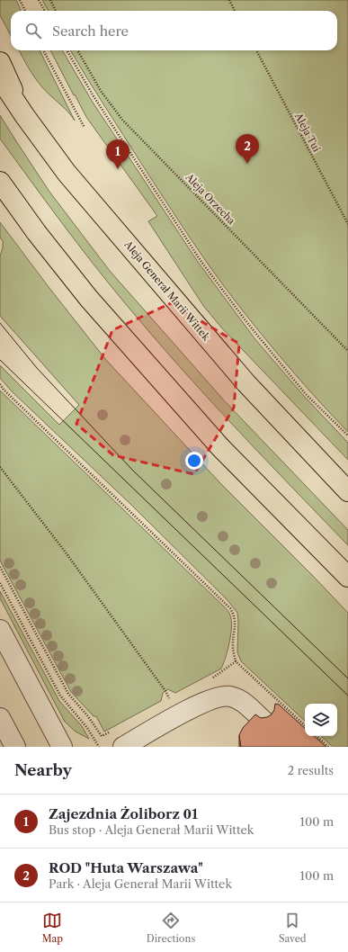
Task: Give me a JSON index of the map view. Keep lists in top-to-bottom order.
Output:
{
  "streets": {
    "main road": ["Aleja Generał Marii Wittek"],
    "path": ["Aleja Tui", "Aleja Orzecha"]
  },
  "page": {
    "search": "Search here",
    "pins": ["2", "1"],
    "heading": ["Nearby", "2 results"],
    "list": [
      {
        "mark": "1",
        "name": "Zajezdnia Żoliborz 01",
        "note": "Bus stop · Aleja Generał Marii Wittek",
        "value": "100 m"
      },
      {
        "mark": "2",
        "name": "ROD \"Huta Warszawa\"",
        "note": "Park · Aleja Generał Marii Wittek",
        "value": "100 m"
      }
    ],
    "nav": ["Map", "Directions", "Saved"]
  }
}
